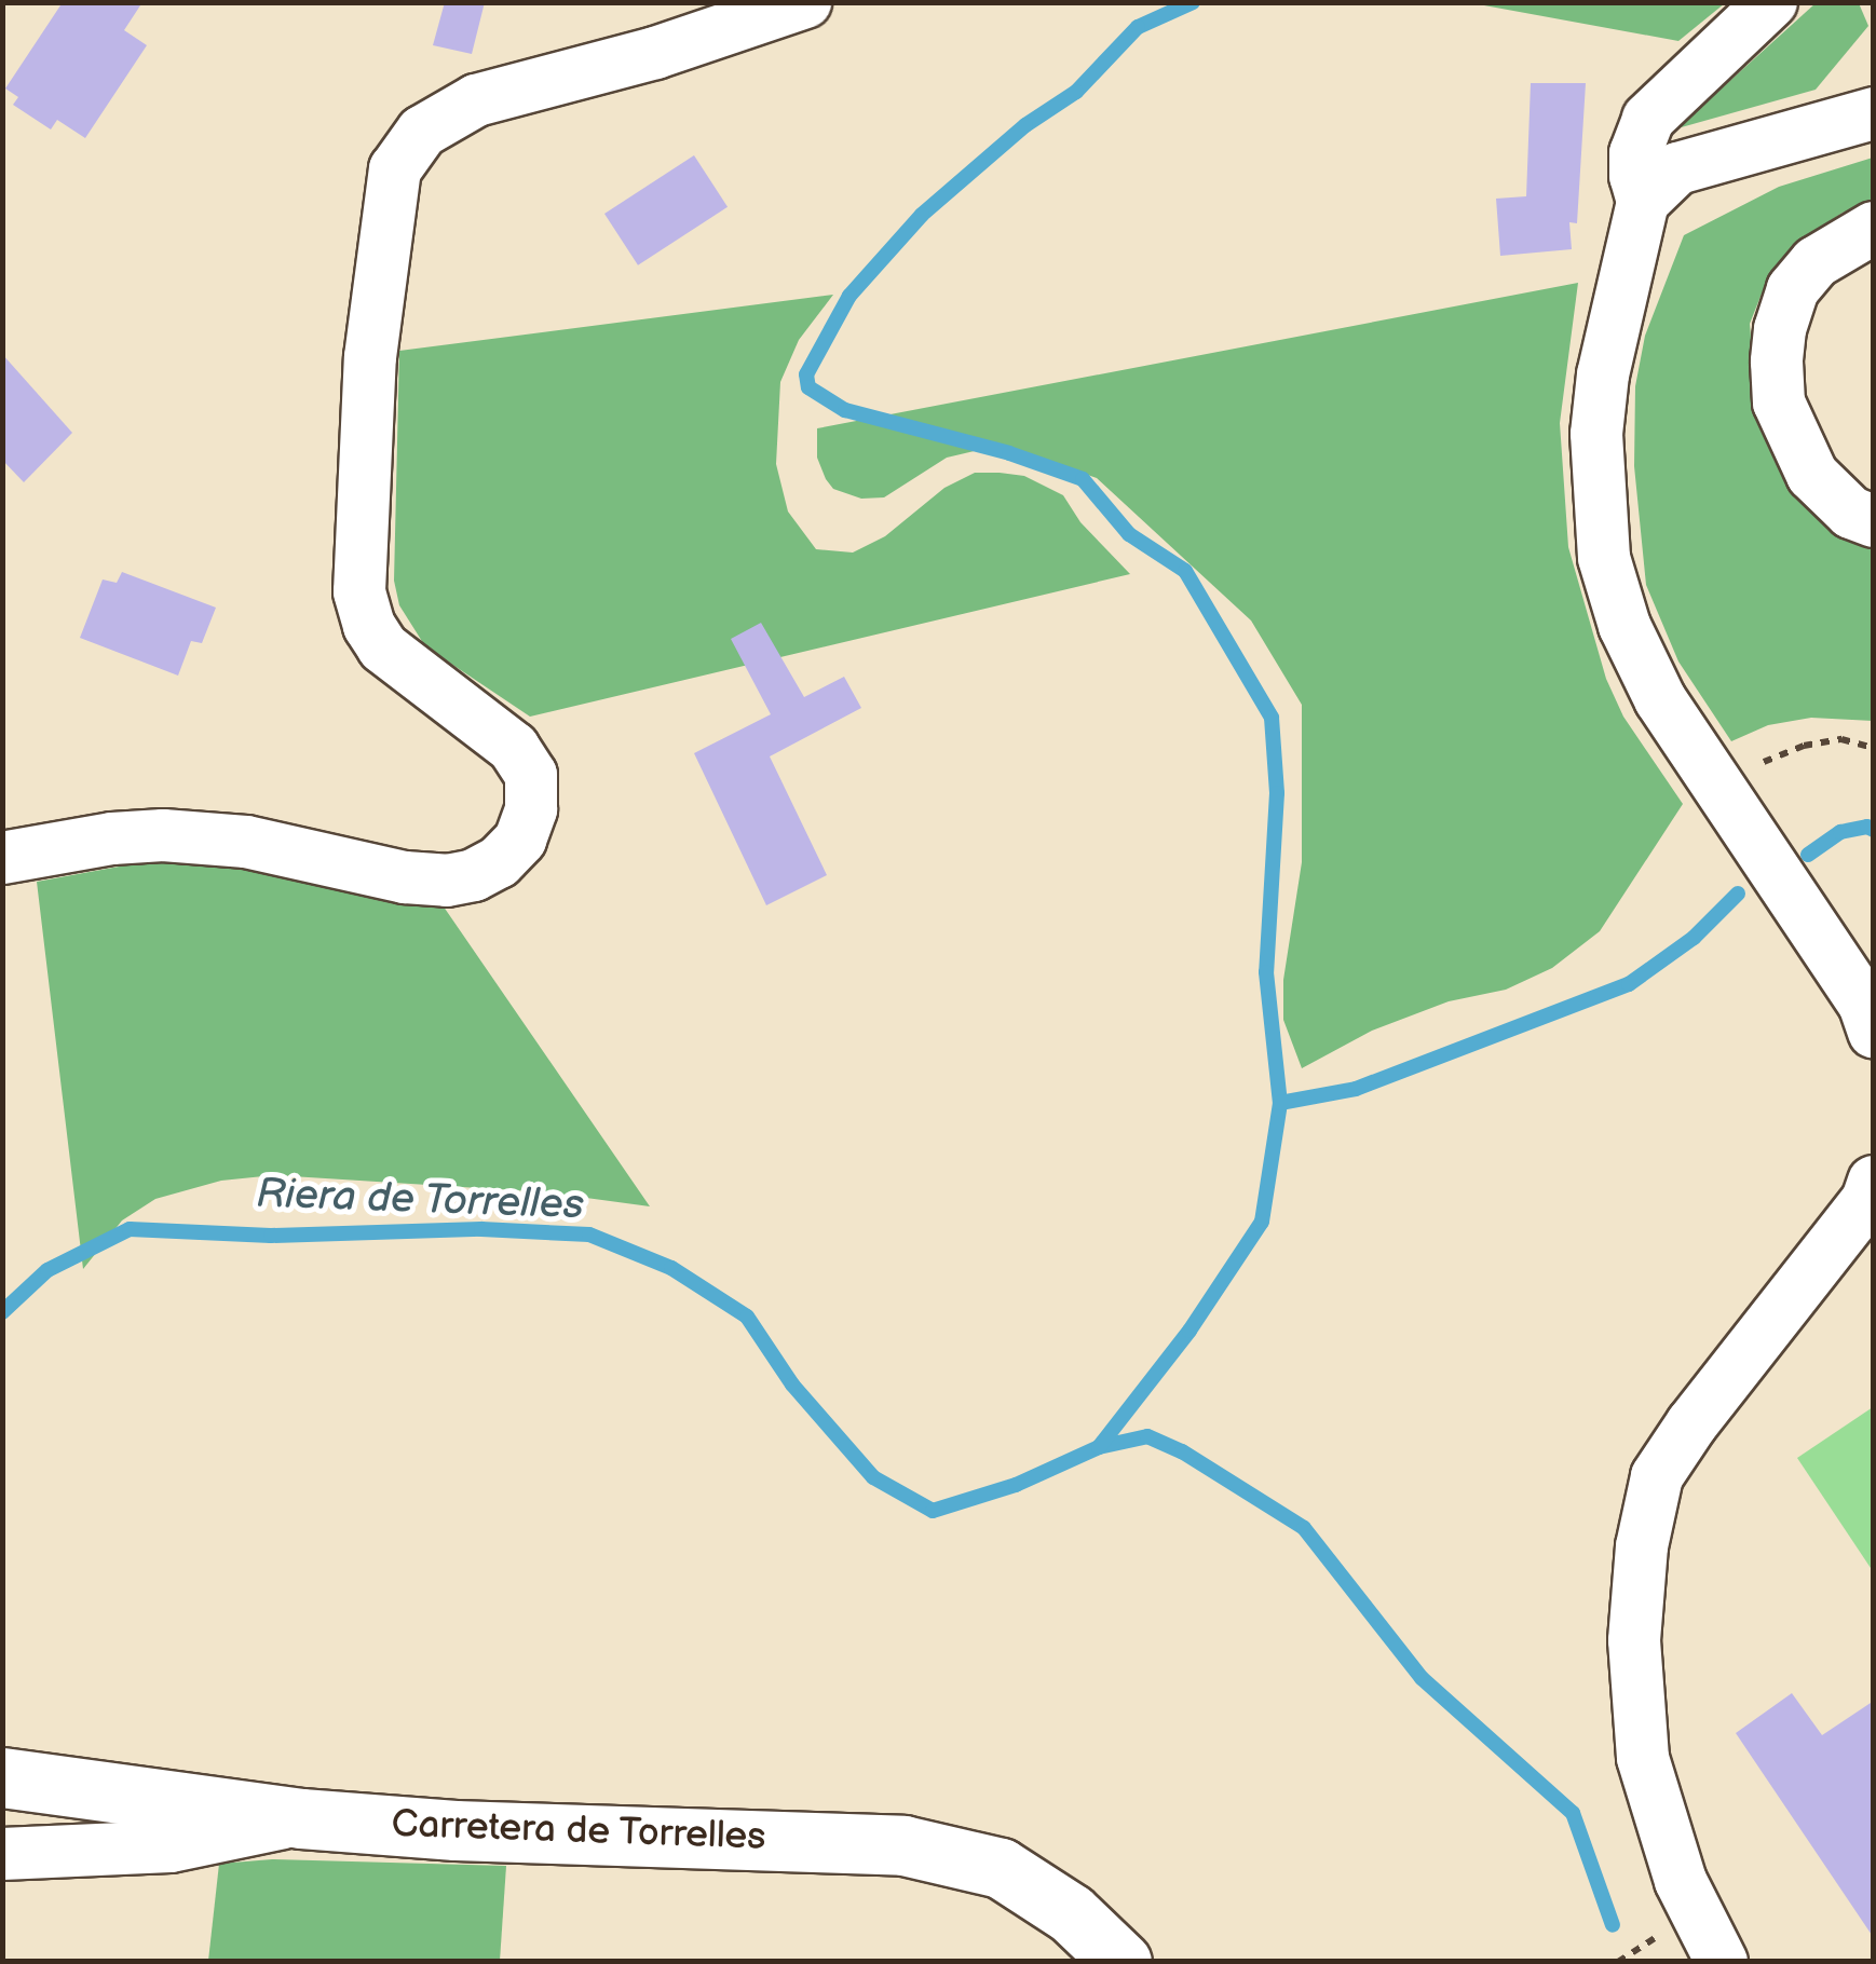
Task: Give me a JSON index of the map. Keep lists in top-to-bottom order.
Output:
{
  "streets": {
    "main road": ["Carretera de Torrelles"]
  },
  "water": ["Riera de Torrelles"]
}
